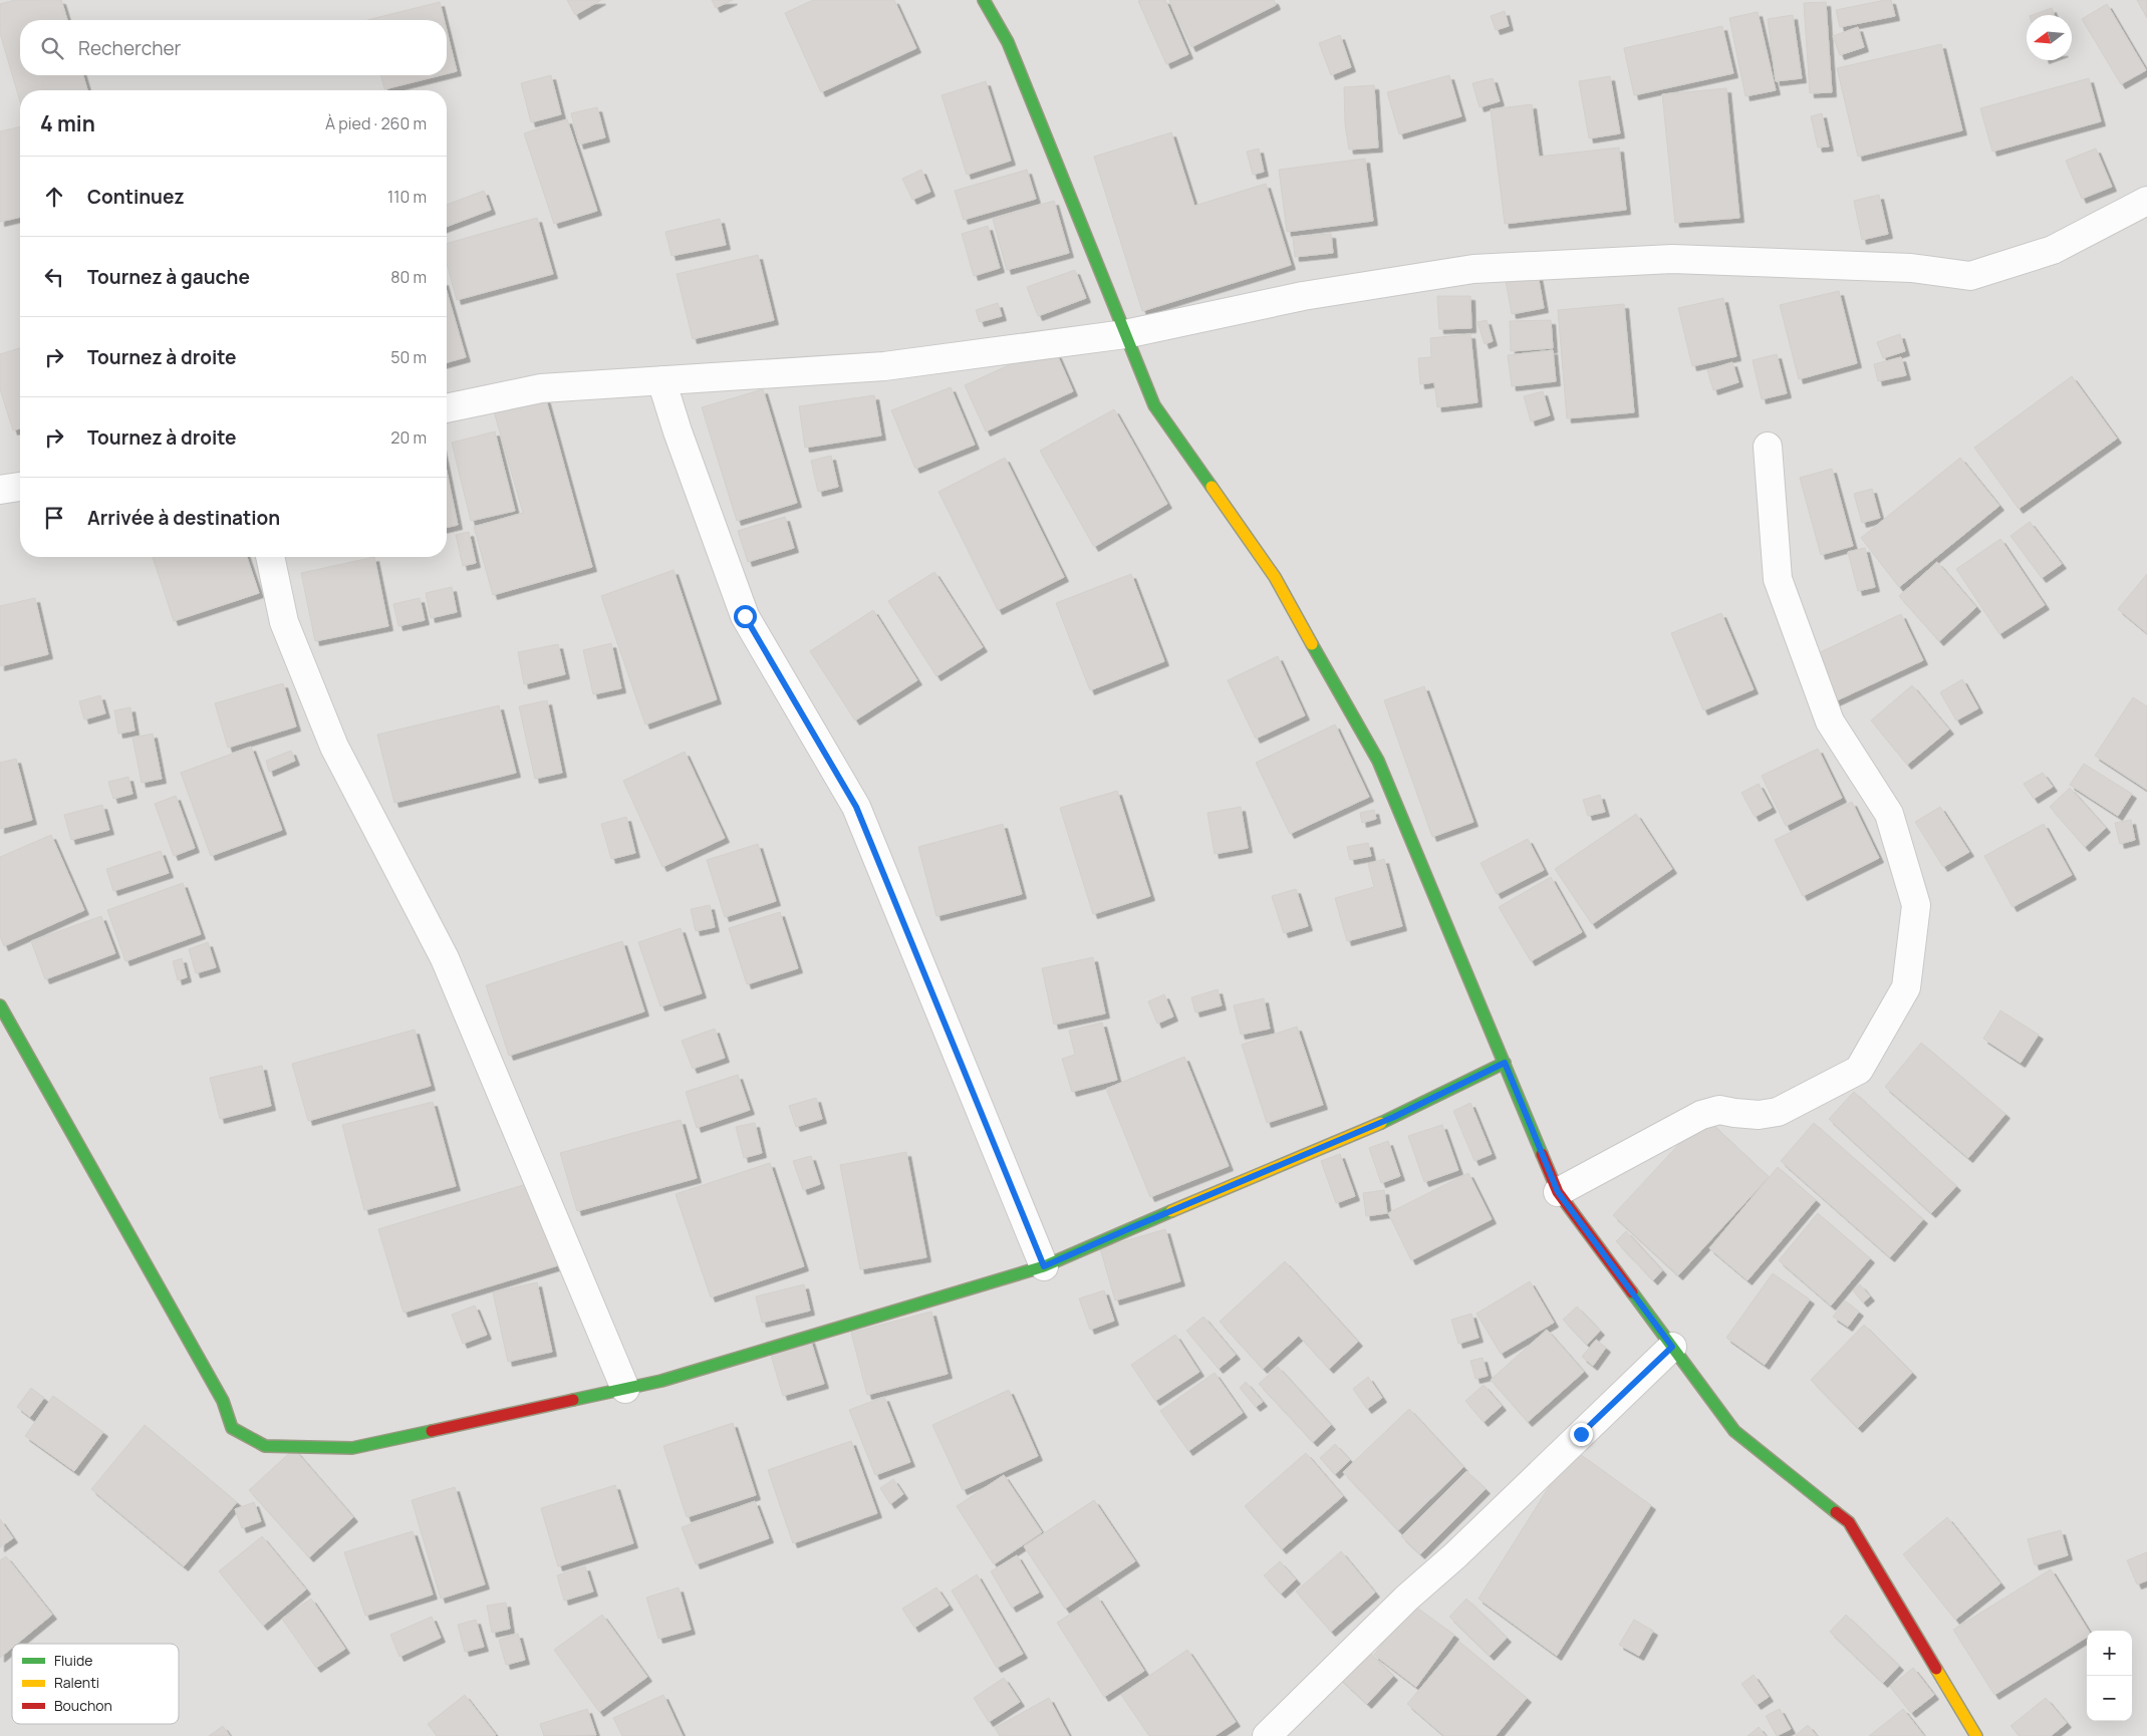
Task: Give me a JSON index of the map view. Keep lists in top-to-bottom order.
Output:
{
  "legend": ["Fluide", "Ralenti", "Bouchon"],
  "north": "left",
  "page": {
    "search": "Rechercher",
    "heading": ["4 min", "À pied · 260 m"],
    "list": [
      ["Continuez", "110 m"],
      ["Tournez à gauche", "80 m"],
      ["Tournez à droite", "50 m"],
      ["Tournez à droite", "20 m"],
      "Arrivée à destination"
    ],
    "map_buttons": ["+", "−"]
  }
}
